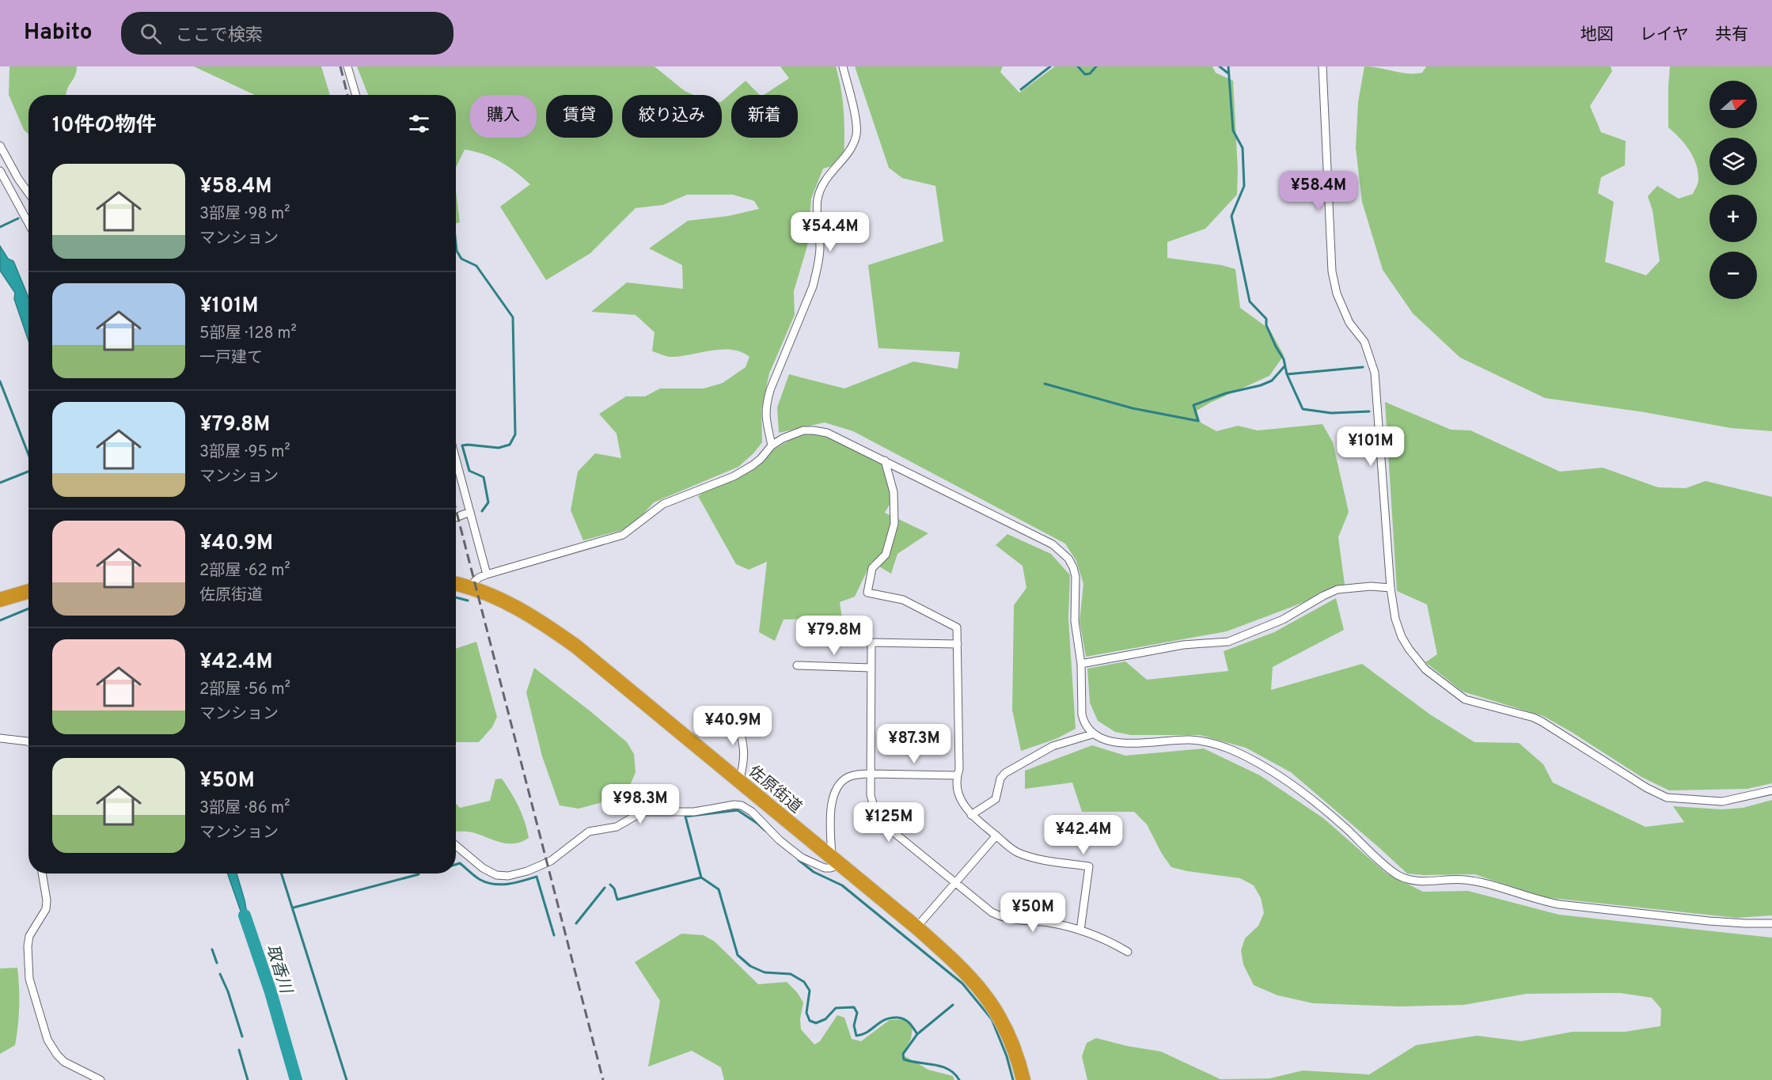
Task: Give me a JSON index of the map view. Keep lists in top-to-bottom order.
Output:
{
  "streets": {
    "highway": ["佐原街道"]
  },
  "water": ["取香川"],
  "north": "right",
  "page": {
    "header": "Habito",
    "search": "ここで検索",
    "nav": ["地図", "レイヤ", "共有"],
    "map_buttons": ["+", "−"],
    "chip": [
      "購入",
      "賃貸",
      "絞り込み",
      "新着"
    ],
    "heading": "10件の物件",
    "list": [
      {
        "name": "¥58.4M",
        "note": "3部屋 · 98 m² · マンション"
      },
      {
        "name": "¥101M",
        "note": "5部屋 · 128 m² · 一戸建て"
      },
      {
        "name": "¥79.8M",
        "note": "3部屋 · 95 m² · マンション"
      },
      {
        "name": "¥40.9M",
        "note": "2部屋 · 62 m² · 佐原街道"
      },
      {
        "name": "¥42.4M",
        "note": "2部屋 · 56 m² · マンション"
      },
      {
        "name": "¥50M",
        "note": "3部屋 · 86 m² · マンション"
      }
    ],
    "price": [
      "¥58.4M",
      "¥54.4M",
      "¥101M",
      "¥79.8M",
      "¥40.9M",
      "¥87.3M",
      "¥98.3M",
      "¥125M",
      "¥42.4M",
      "¥50M"
    ]
  }
}
